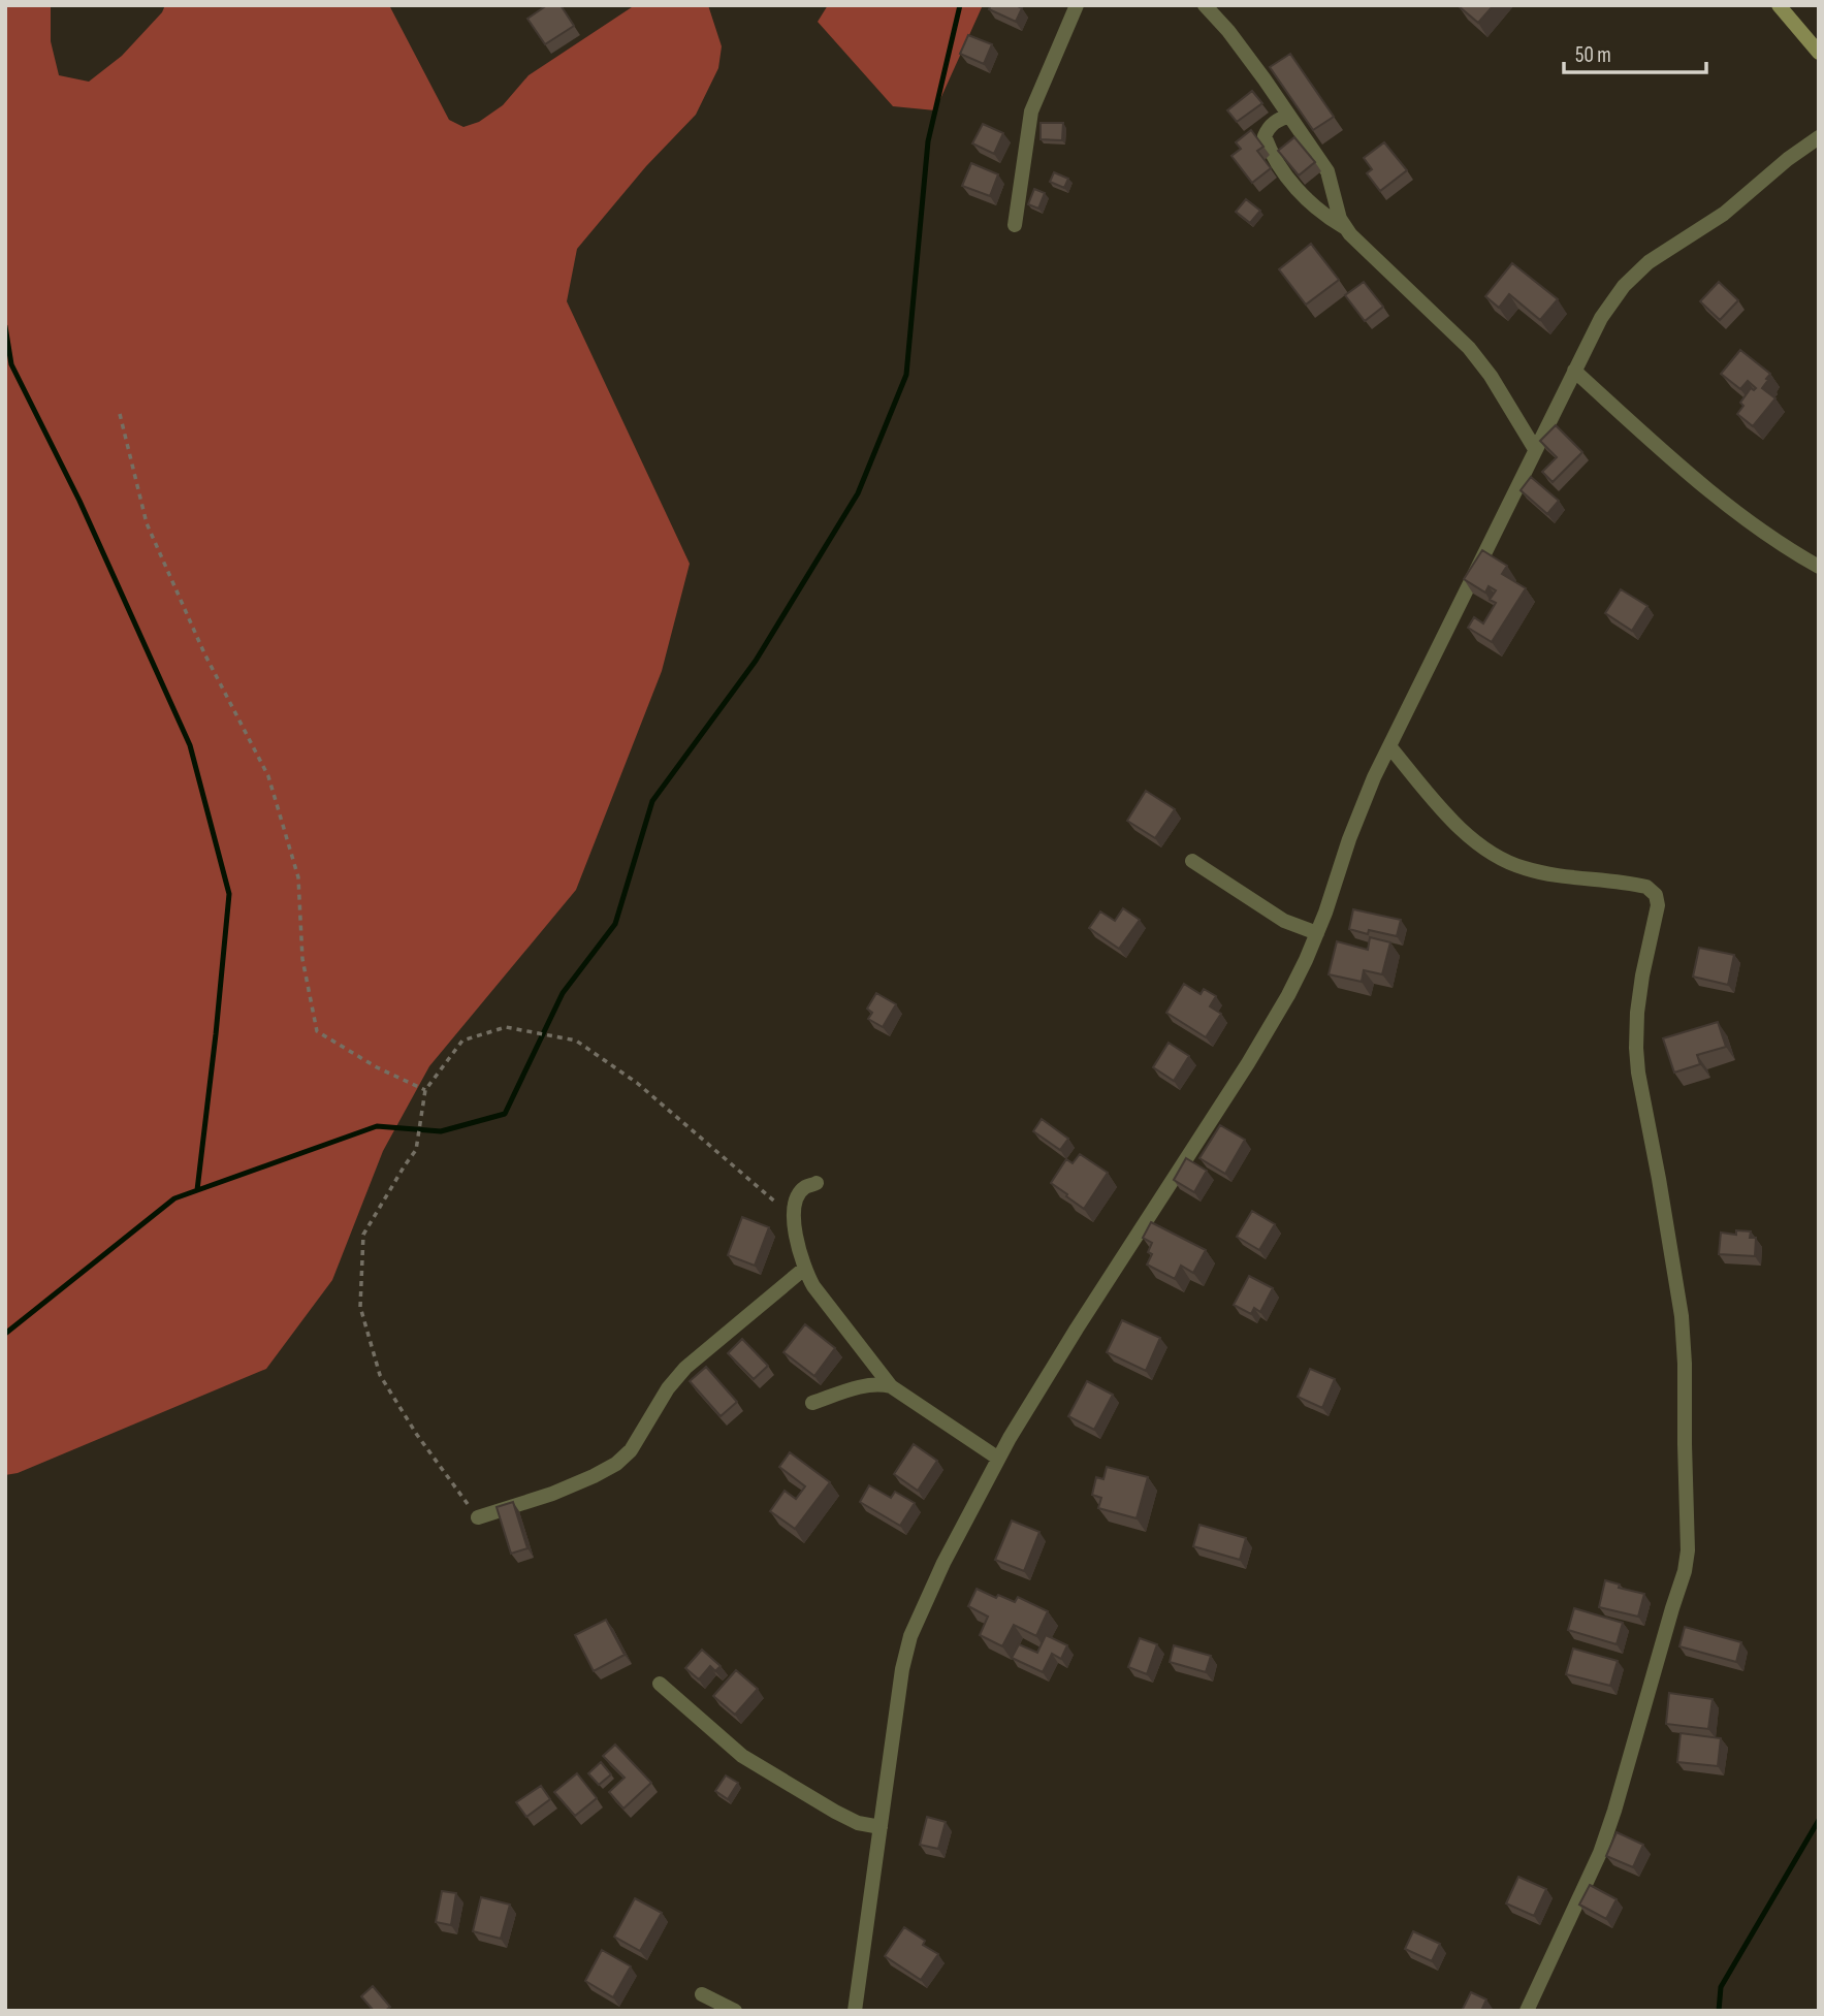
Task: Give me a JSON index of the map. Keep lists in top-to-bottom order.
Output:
{
  "scale_bar": "50 m"
}
